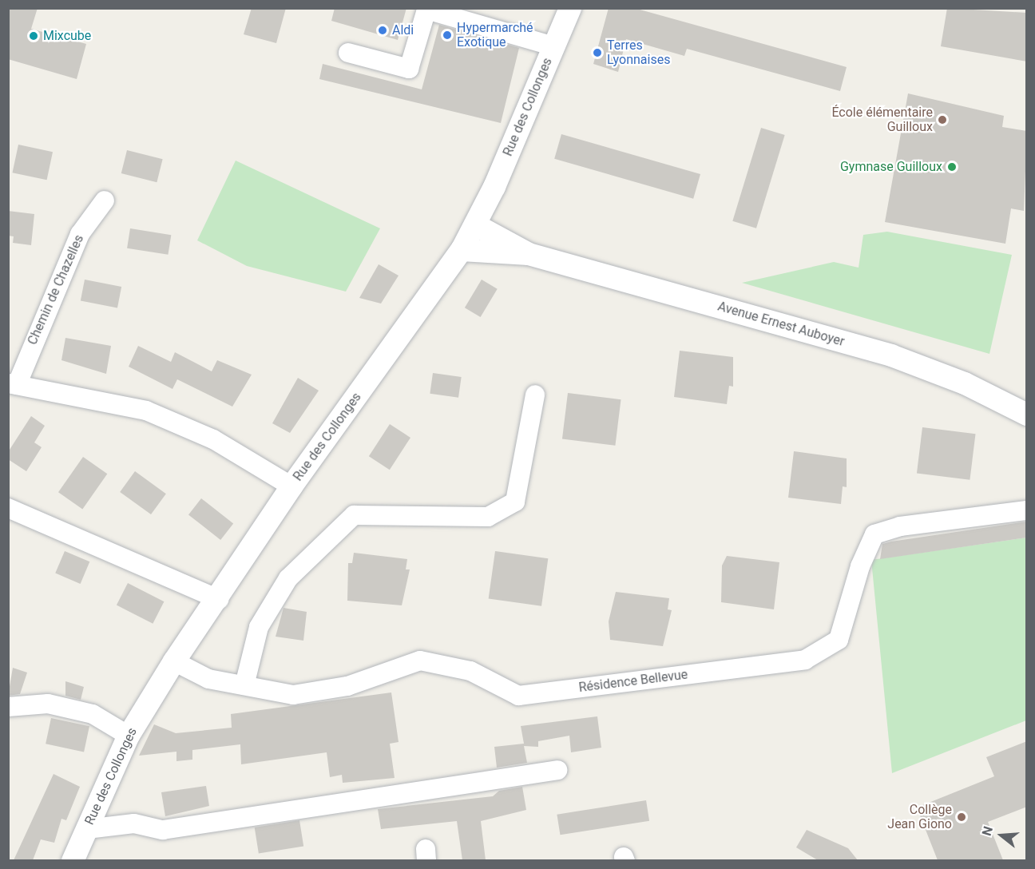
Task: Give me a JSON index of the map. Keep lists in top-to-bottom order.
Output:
{
  "streets": {
    "street": [
      "Rue des Collonges",
      "Chemin de Chazelles",
      "Avenue Ernest Auboyer",
      "Résidence Bellevue"
    ]
  },
  "crossings": [
    ["Rue des Collonges", "Chemin de Chazelles"],
    ["Rue des Collonges", "Avenue Ernest Auboyer"],
    ["Rue des Collonges", "Résidence Bellevue"]
  ],
  "places": [
    "Aldi",
    "Hypermarché Exotique",
    "Mixcube",
    "Terres Lyonnaises",
    "École élémentaire Guilloux",
    "Gymnase Guilloux",
    "Collège Jean Giono"
  ],
  "north": "left"
}
